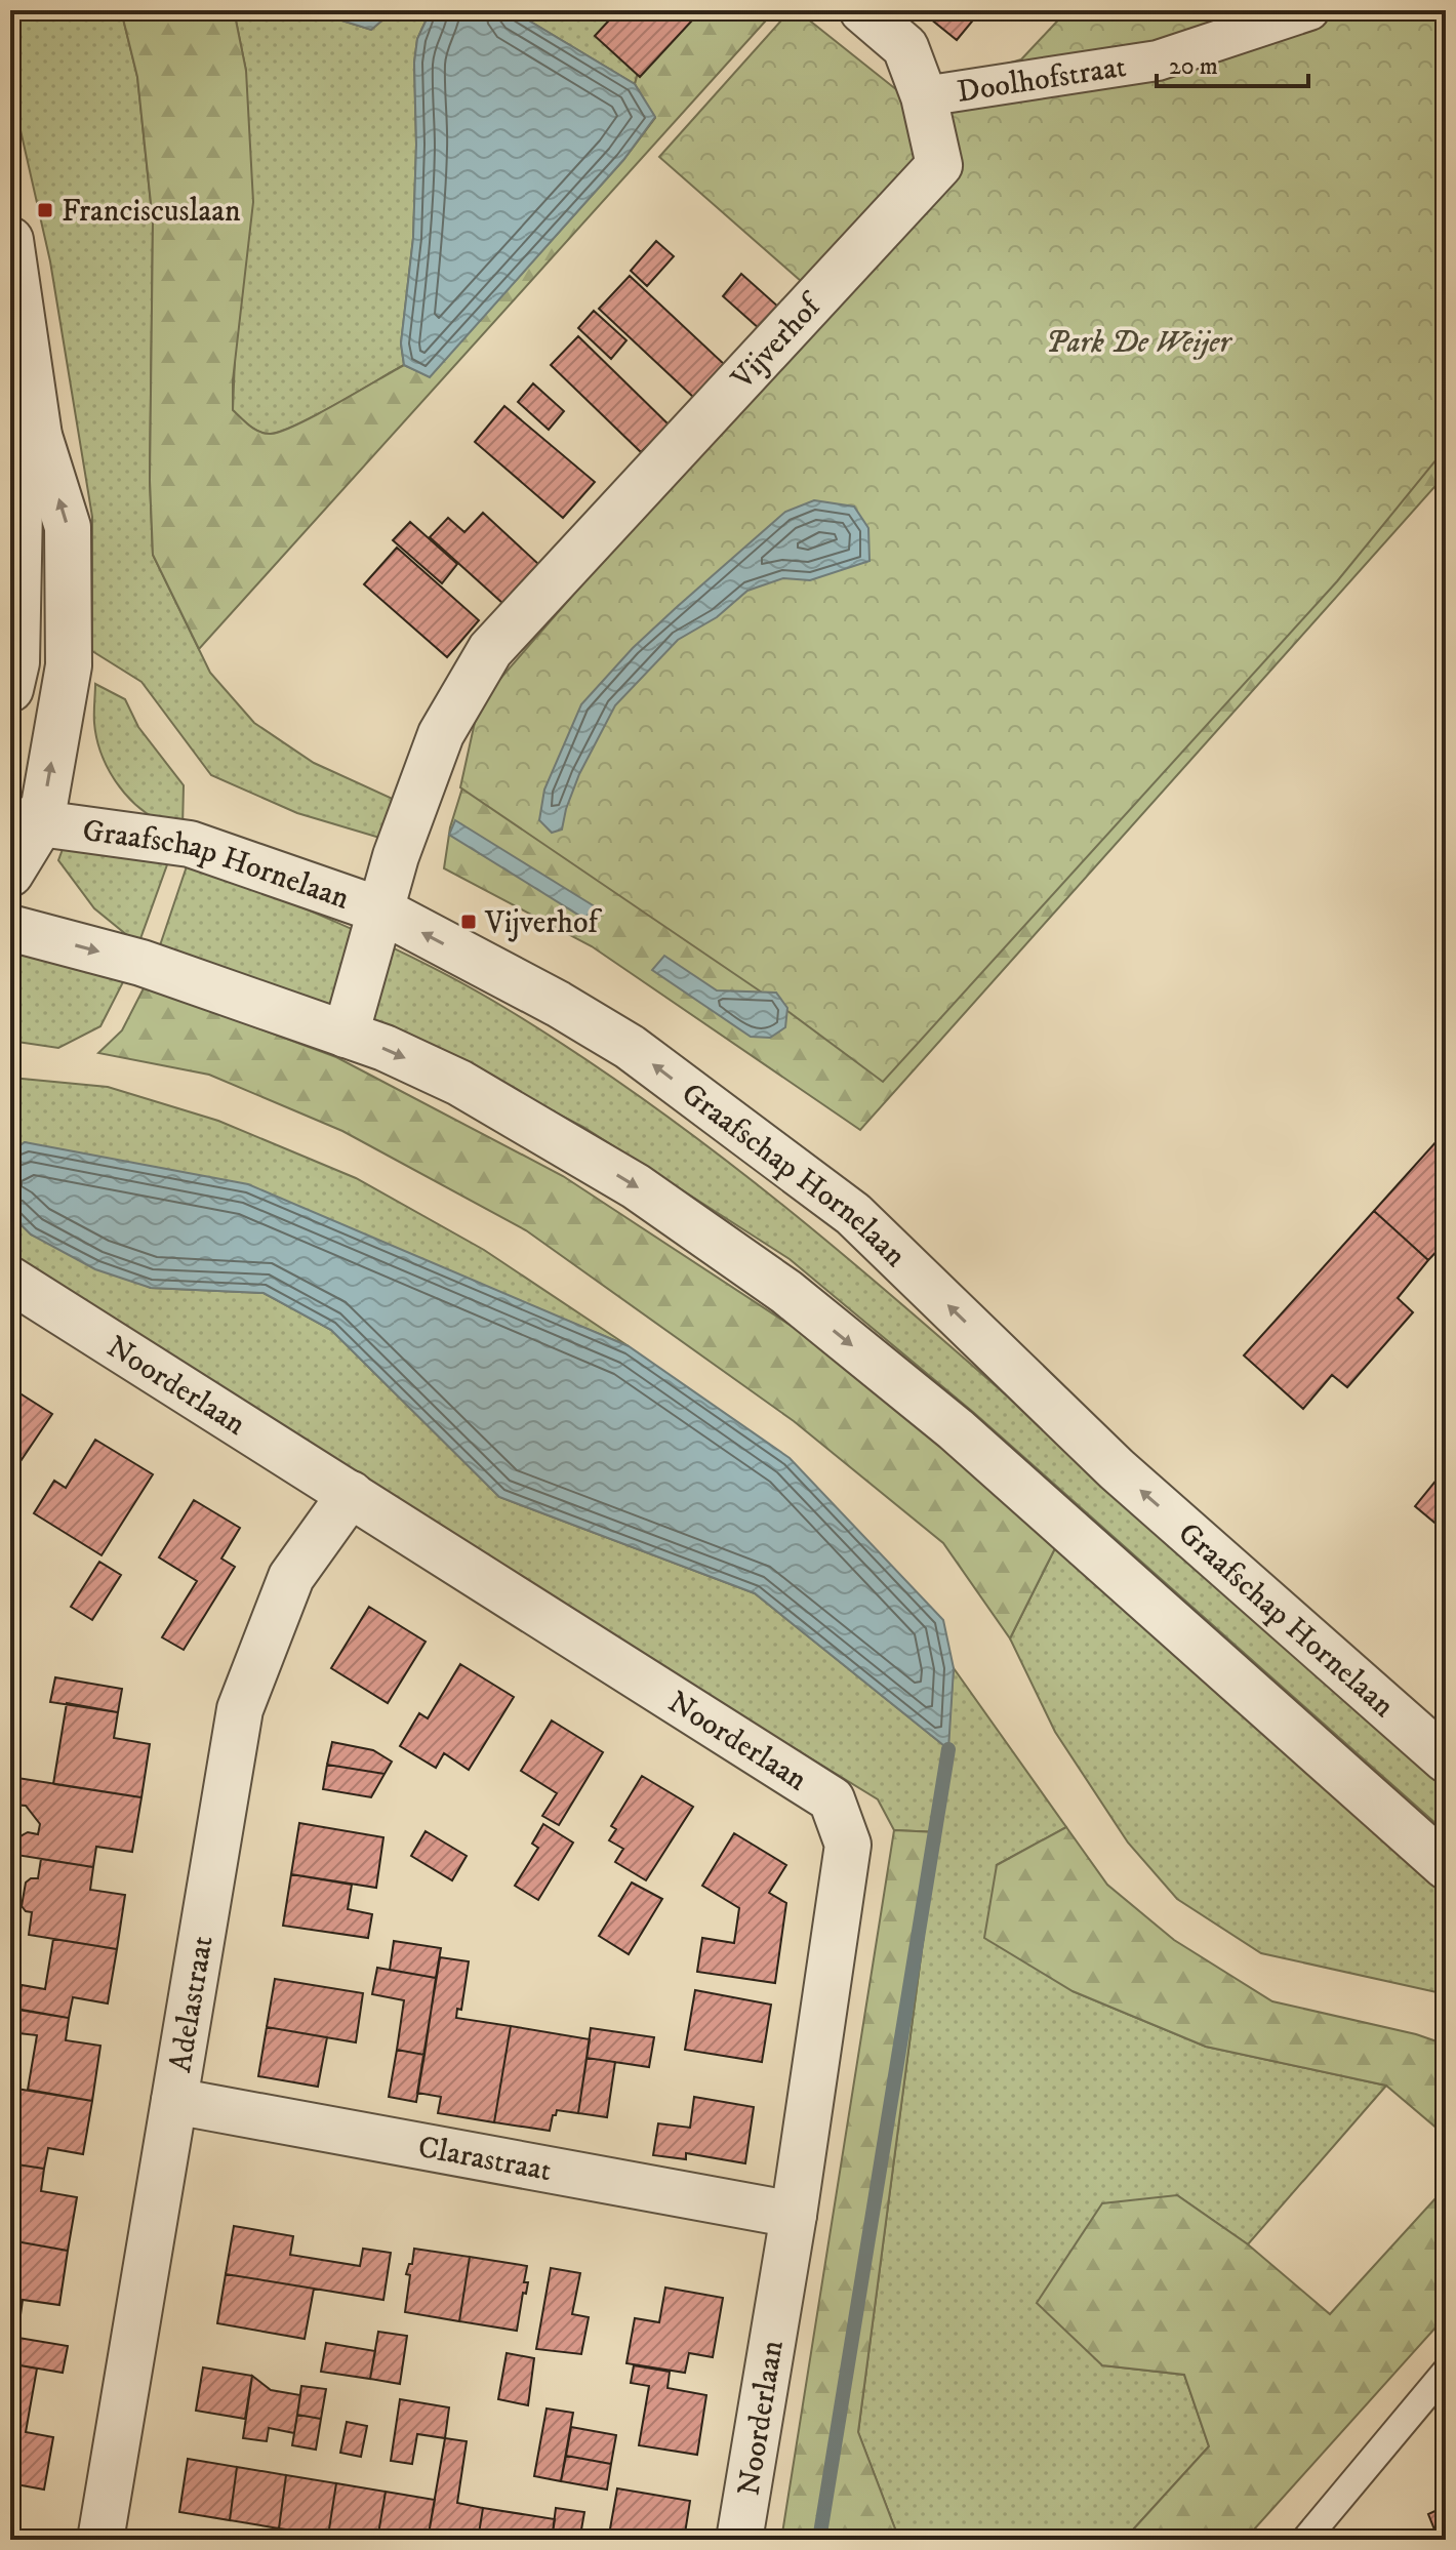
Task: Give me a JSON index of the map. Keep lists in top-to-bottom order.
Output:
{
  "streets": {
    "street": [
      "Doolhofstraat",
      "Vijverhof",
      "Graafschap Hornelaan",
      "Noorderlaan",
      "Adelastraat",
      "Clarastraat"
    ]
  },
  "crossings": [
    ["Doolhofstraat", "Vijverhof"],
    ["Vijverhof", "Graafschap Hornelaan"],
    ["Noorderlaan", "Adelastraat"],
    ["Noorderlaan", "Clarastraat"],
    ["Adelastraat", "Clarastraat"]
  ],
  "parks": ["Park De Weijer"],
  "places": {
    "transit": ["Franciscuslaan", "Vijverhof"]
  },
  "scale_bar": "20 m"
}
